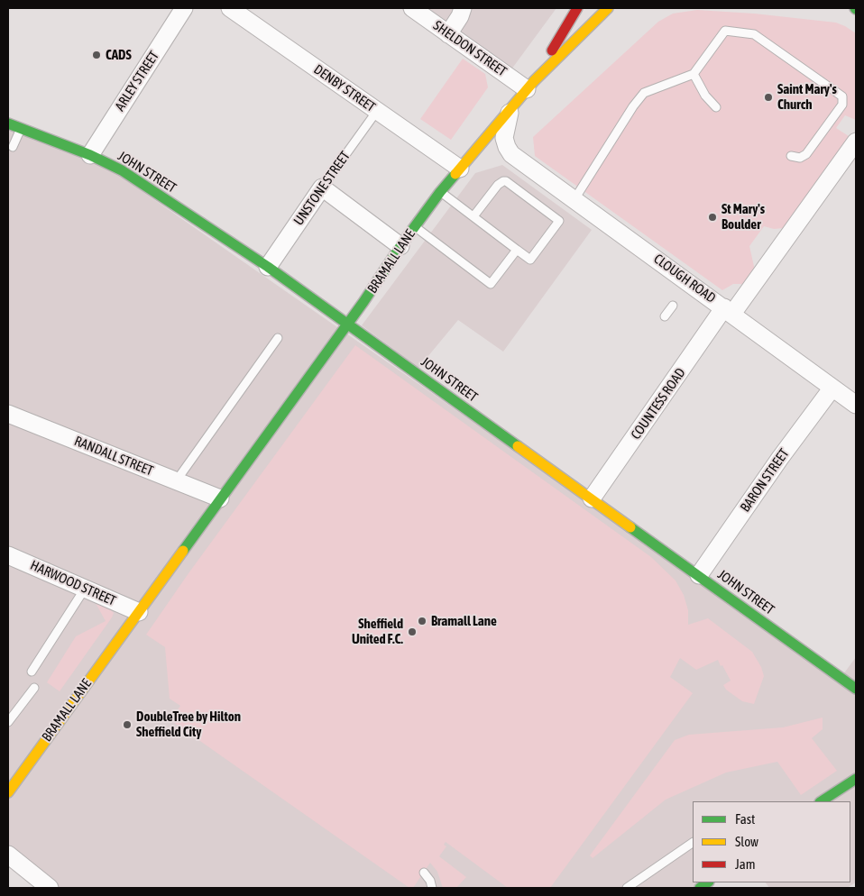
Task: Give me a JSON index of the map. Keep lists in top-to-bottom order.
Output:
{
  "streets": {
    "main road": ["JOHN STREET", "BRAMALL LANE"],
    "street": [
      "SHELDON STREET",
      "ARLEY STREET",
      "DENBY STREET",
      "UNSTONE STREET",
      "CLOUGH ROAD",
      "COUNTESS ROAD",
      "RANDALL STREET",
      "BARON STREET",
      "HARWOOD STREET"
    ]
  },
  "crossings": [
    ["SHELDON STREET", "BRAMALL LANE"],
    ["ARLEY STREET", "JOHN STREET"],
    ["DENBY STREET", "UNSTONE STREET"],
    ["DENBY STREET", "BRAMALL LANE"],
    ["JOHN STREET", "UNSTONE STREET"],
    ["JOHN STREET", "BRAMALL LANE"],
    ["JOHN STREET", "COUNTESS ROAD"],
    ["JOHN STREET", "BARON STREET"],
    ["BRAMALL LANE", "CLOUGH ROAD"],
    ["BRAMALL LANE", "RANDALL STREET"],
    ["BRAMALL LANE", "HARWOOD STREET"],
    ["CLOUGH ROAD", "COUNTESS ROAD"],
    ["CLOUGH ROAD", "BARON STREET"]
  ],
  "places": [
    "CADS",
    "Saint Mary's Church",
    "St Mary's Boulder",
    "Bramall Lane",
    "Sheffield United F.C.",
    "DoubleTree by Hilton Sheffield City"
  ],
  "legend": ["Fast", "Slow", "Jam"]
}
